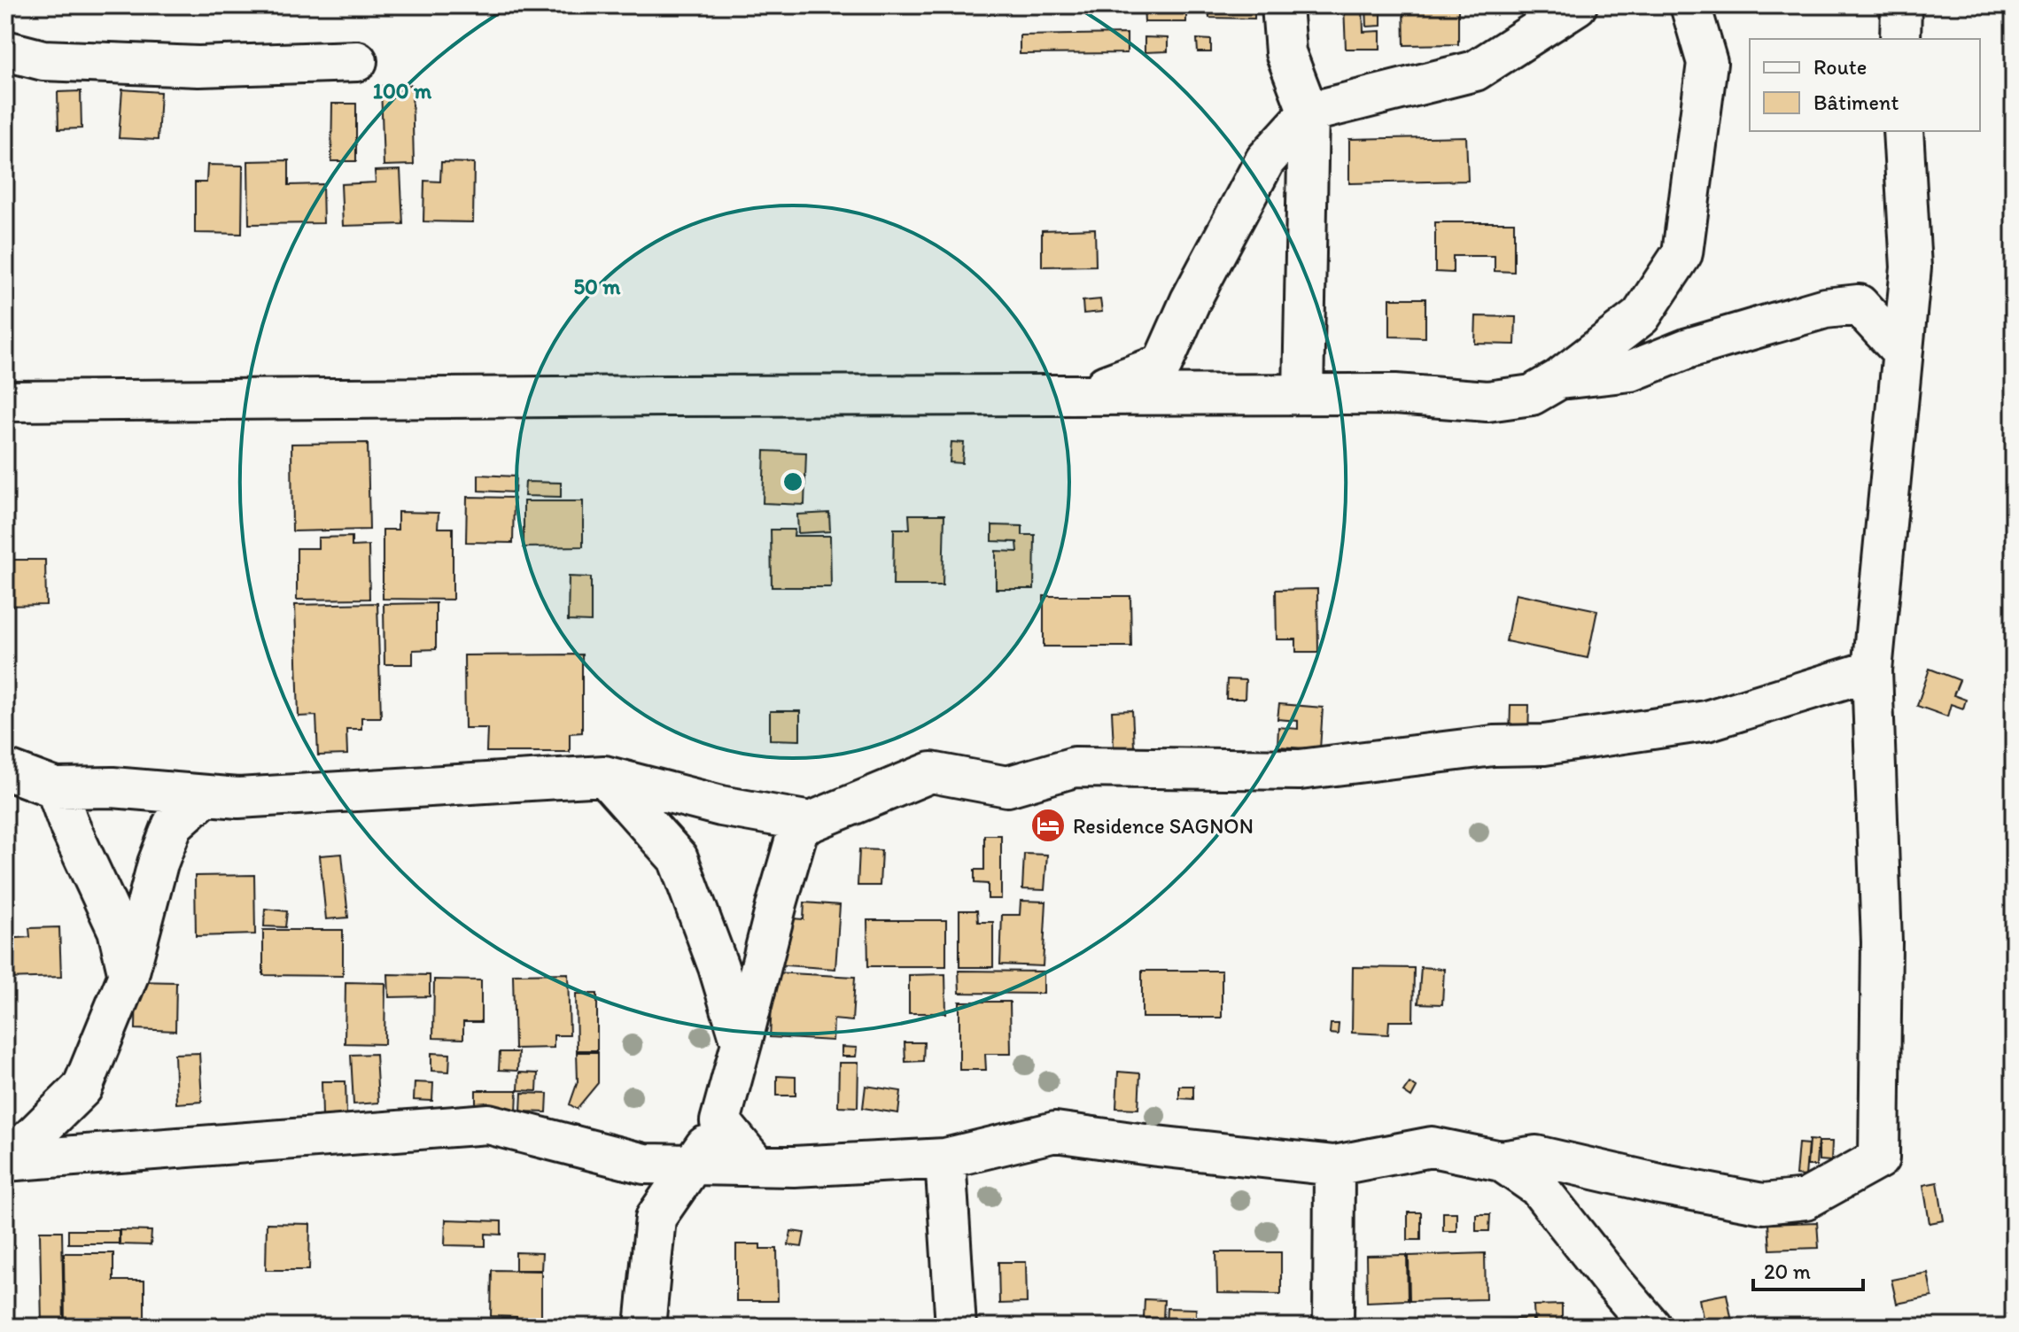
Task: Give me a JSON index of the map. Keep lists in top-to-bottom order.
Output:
{
  "places": {
    "hotel": ["Residence SAGNON"]
  },
  "legend": ["Route", "Bâtiment"],
  "scale_bar": "20 m",
  "rings": ["100 m", "50 m"]
}
